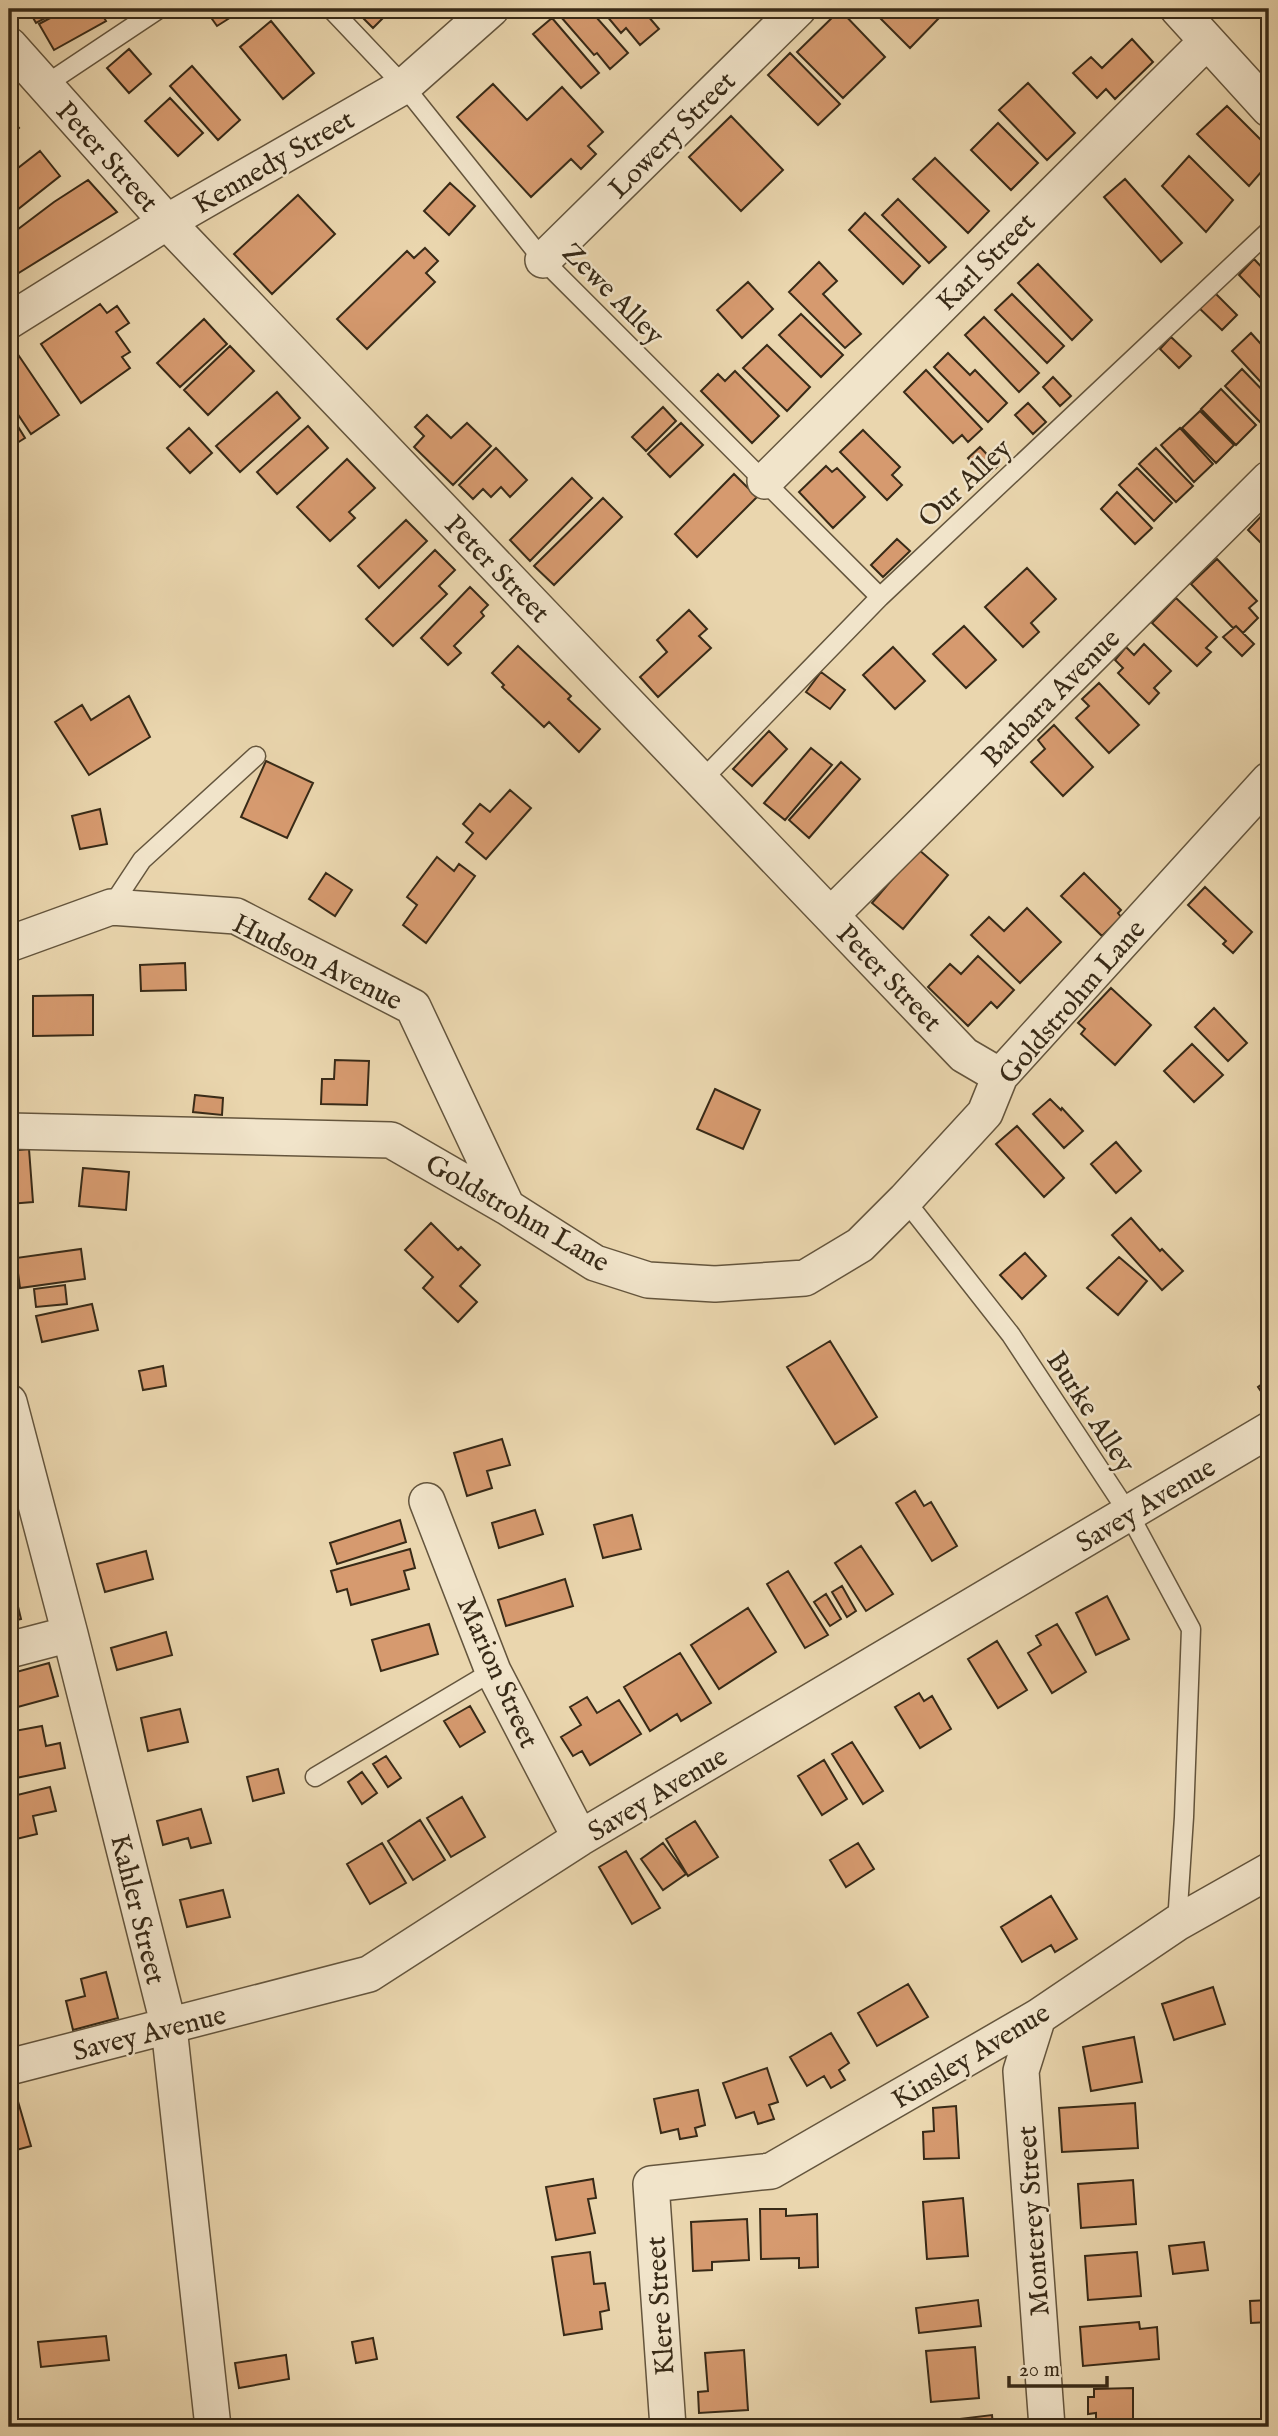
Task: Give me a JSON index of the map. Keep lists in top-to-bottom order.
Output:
{
  "streets": {
    "street": [
      "Lowery Street",
      "Peter Street",
      "Kennedy Street",
      "Karl Street",
      "Barbara Avenue",
      "Hudson Avenue",
      "Goldstrohm Lane",
      "Savey Avenue",
      "Marion Street",
      "Kahler Street",
      "Kinsley Avenue",
      "Monterey Street",
      "Klere Street"
    ],
    "lane": ["Zewe Alley", "Our Alley", "Burke Alley"]
  },
  "crossings": [
    ["Lowery Street", "Zewe Alley"],
    ["Peter Street", "Kennedy Street"],
    ["Peter Street", "Our Alley"],
    ["Peter Street", "Barbara Avenue"],
    ["Peter Street", "Goldstrohm Lane"],
    ["Kennedy Street", "Zewe Alley"],
    ["Karl Street", "Zewe Alley"],
    ["Zewe Alley", "Our Alley"],
    ["Hudson Avenue", "Goldstrohm Lane"],
    ["Goldstrohm Lane", "Burke Alley"],
    ["Burke Alley", "Savey Avenue"],
    ["Burke Alley", "Kinsley Avenue"],
    ["Savey Avenue", "Marion Street"],
    ["Savey Avenue", "Kahler Street"],
    ["Kinsley Avenue", "Monterey Street"],
    ["Kinsley Avenue", "Klere Street"]
  ],
  "scale_bar": "20 m"
}
